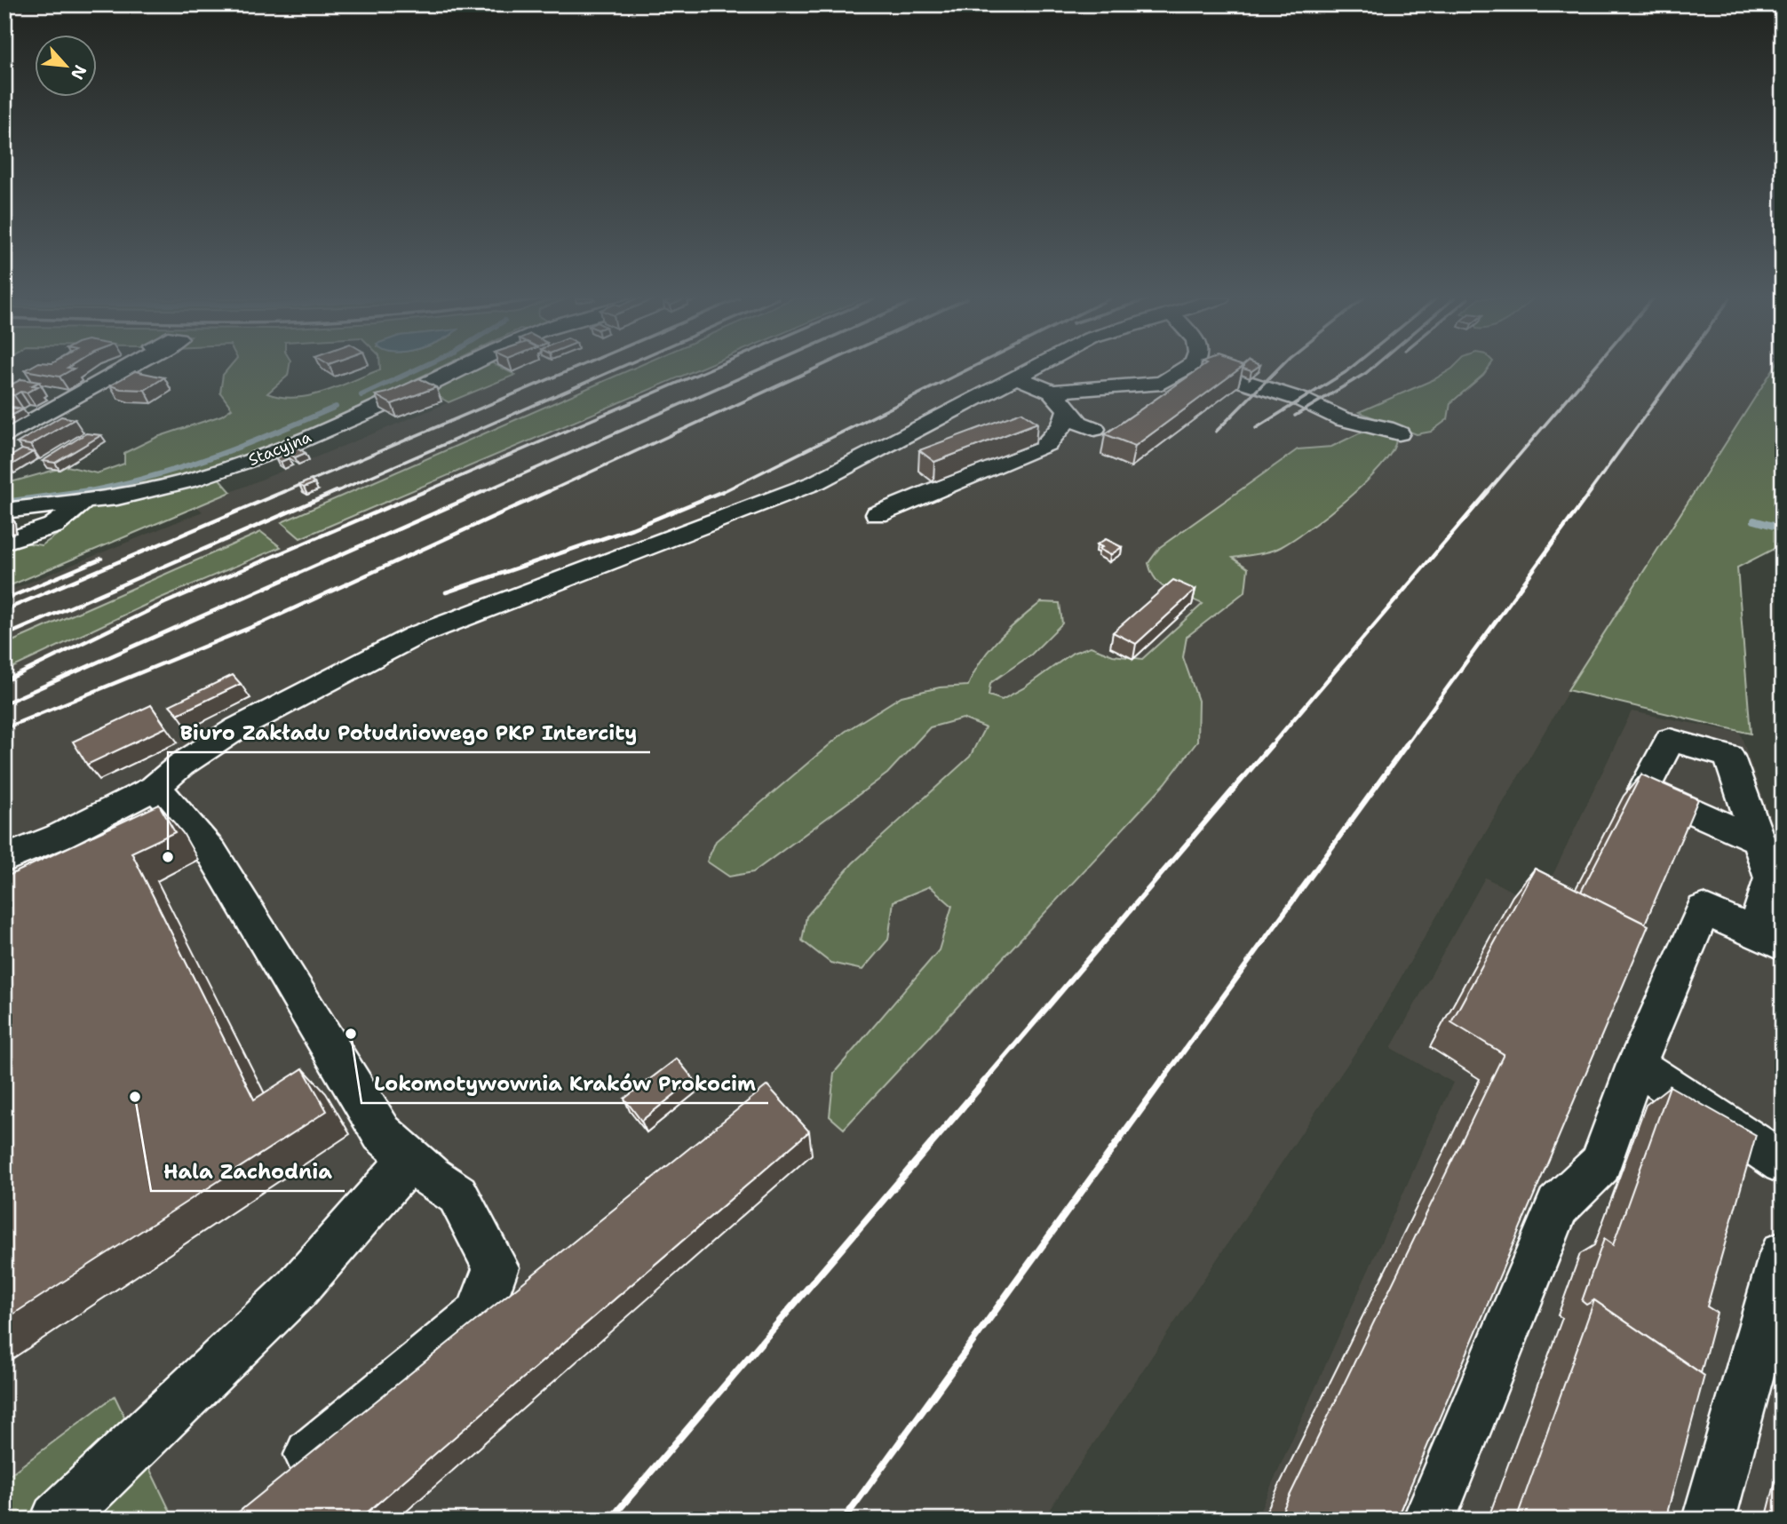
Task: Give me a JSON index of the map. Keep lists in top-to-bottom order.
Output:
{
  "streets": {
    "street": ["Stacyjna"]
  },
  "places": ["Biuro Zakładu Południowego PKP Intercity", "Lokomotywownia Kraków Prokocim", "Hala Zachodnia"],
  "north": "bottom right"
}
